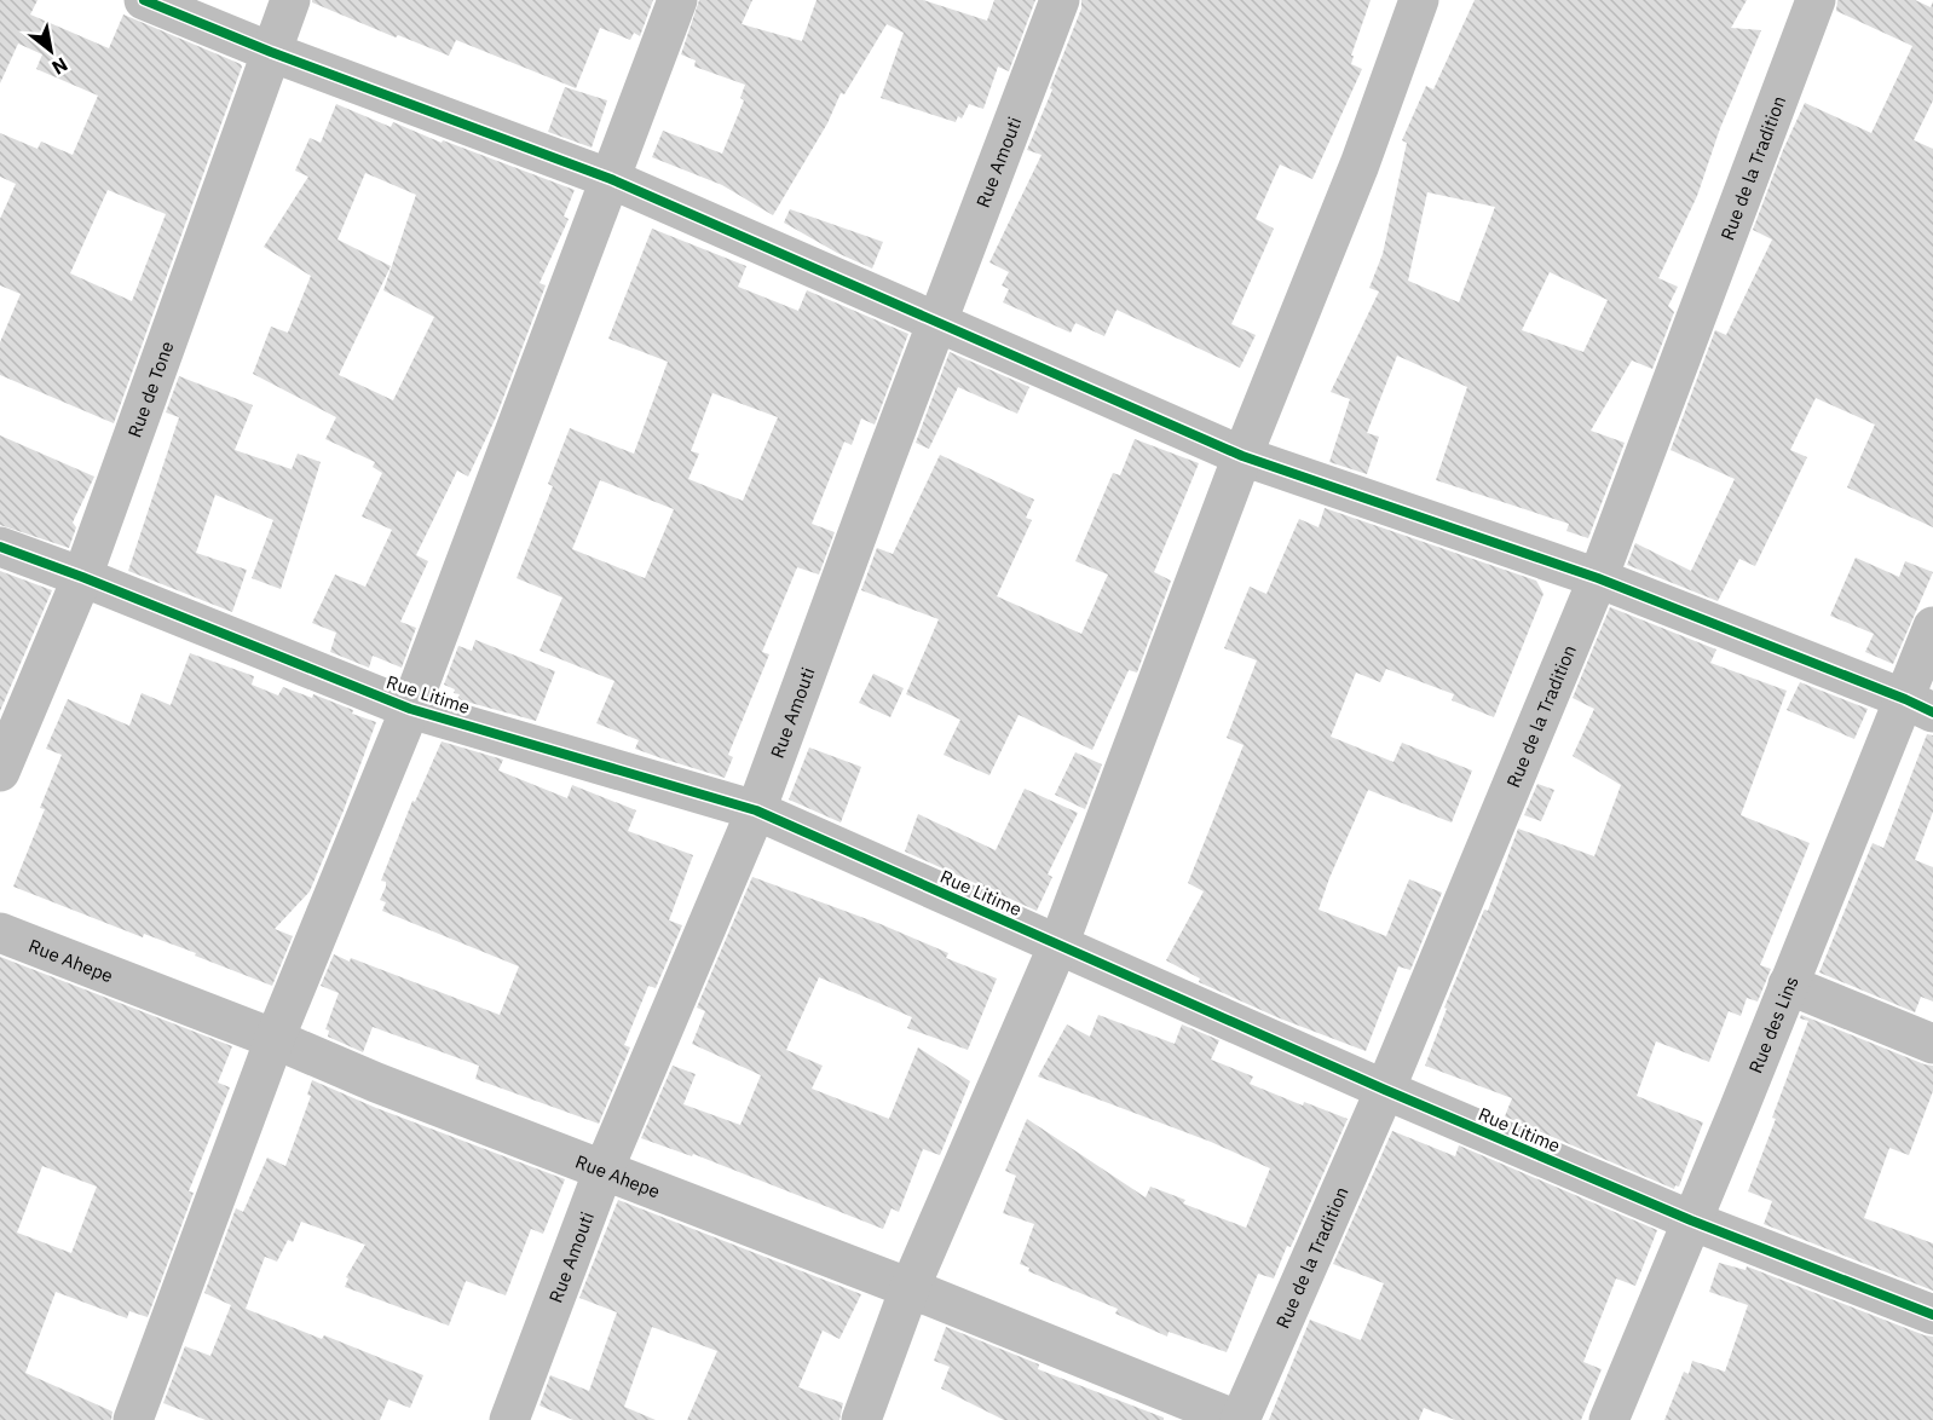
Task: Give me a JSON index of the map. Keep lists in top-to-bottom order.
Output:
{
  "streets": {
    "street": [
      "Rue Amouti",
      "Rue de la Tradition",
      "Rue de Tone",
      "Rue Litime",
      "Rue Ahepe",
      "Rue des Lins"
    ]
  },
  "crossings": [
    ["Rue Amouti", "Rue Litime"],
    ["Rue Amouti", "Rue Ahepe"],
    ["Rue de la Tradition", "Rue Litime"],
    ["Rue de la Tradition", "Rue Ahepe"],
    ["Rue de Tone", "Rue Litime"],
    ["Rue Litime", "Rue des Lins"]
  ],
  "north": "bottom right"
}
